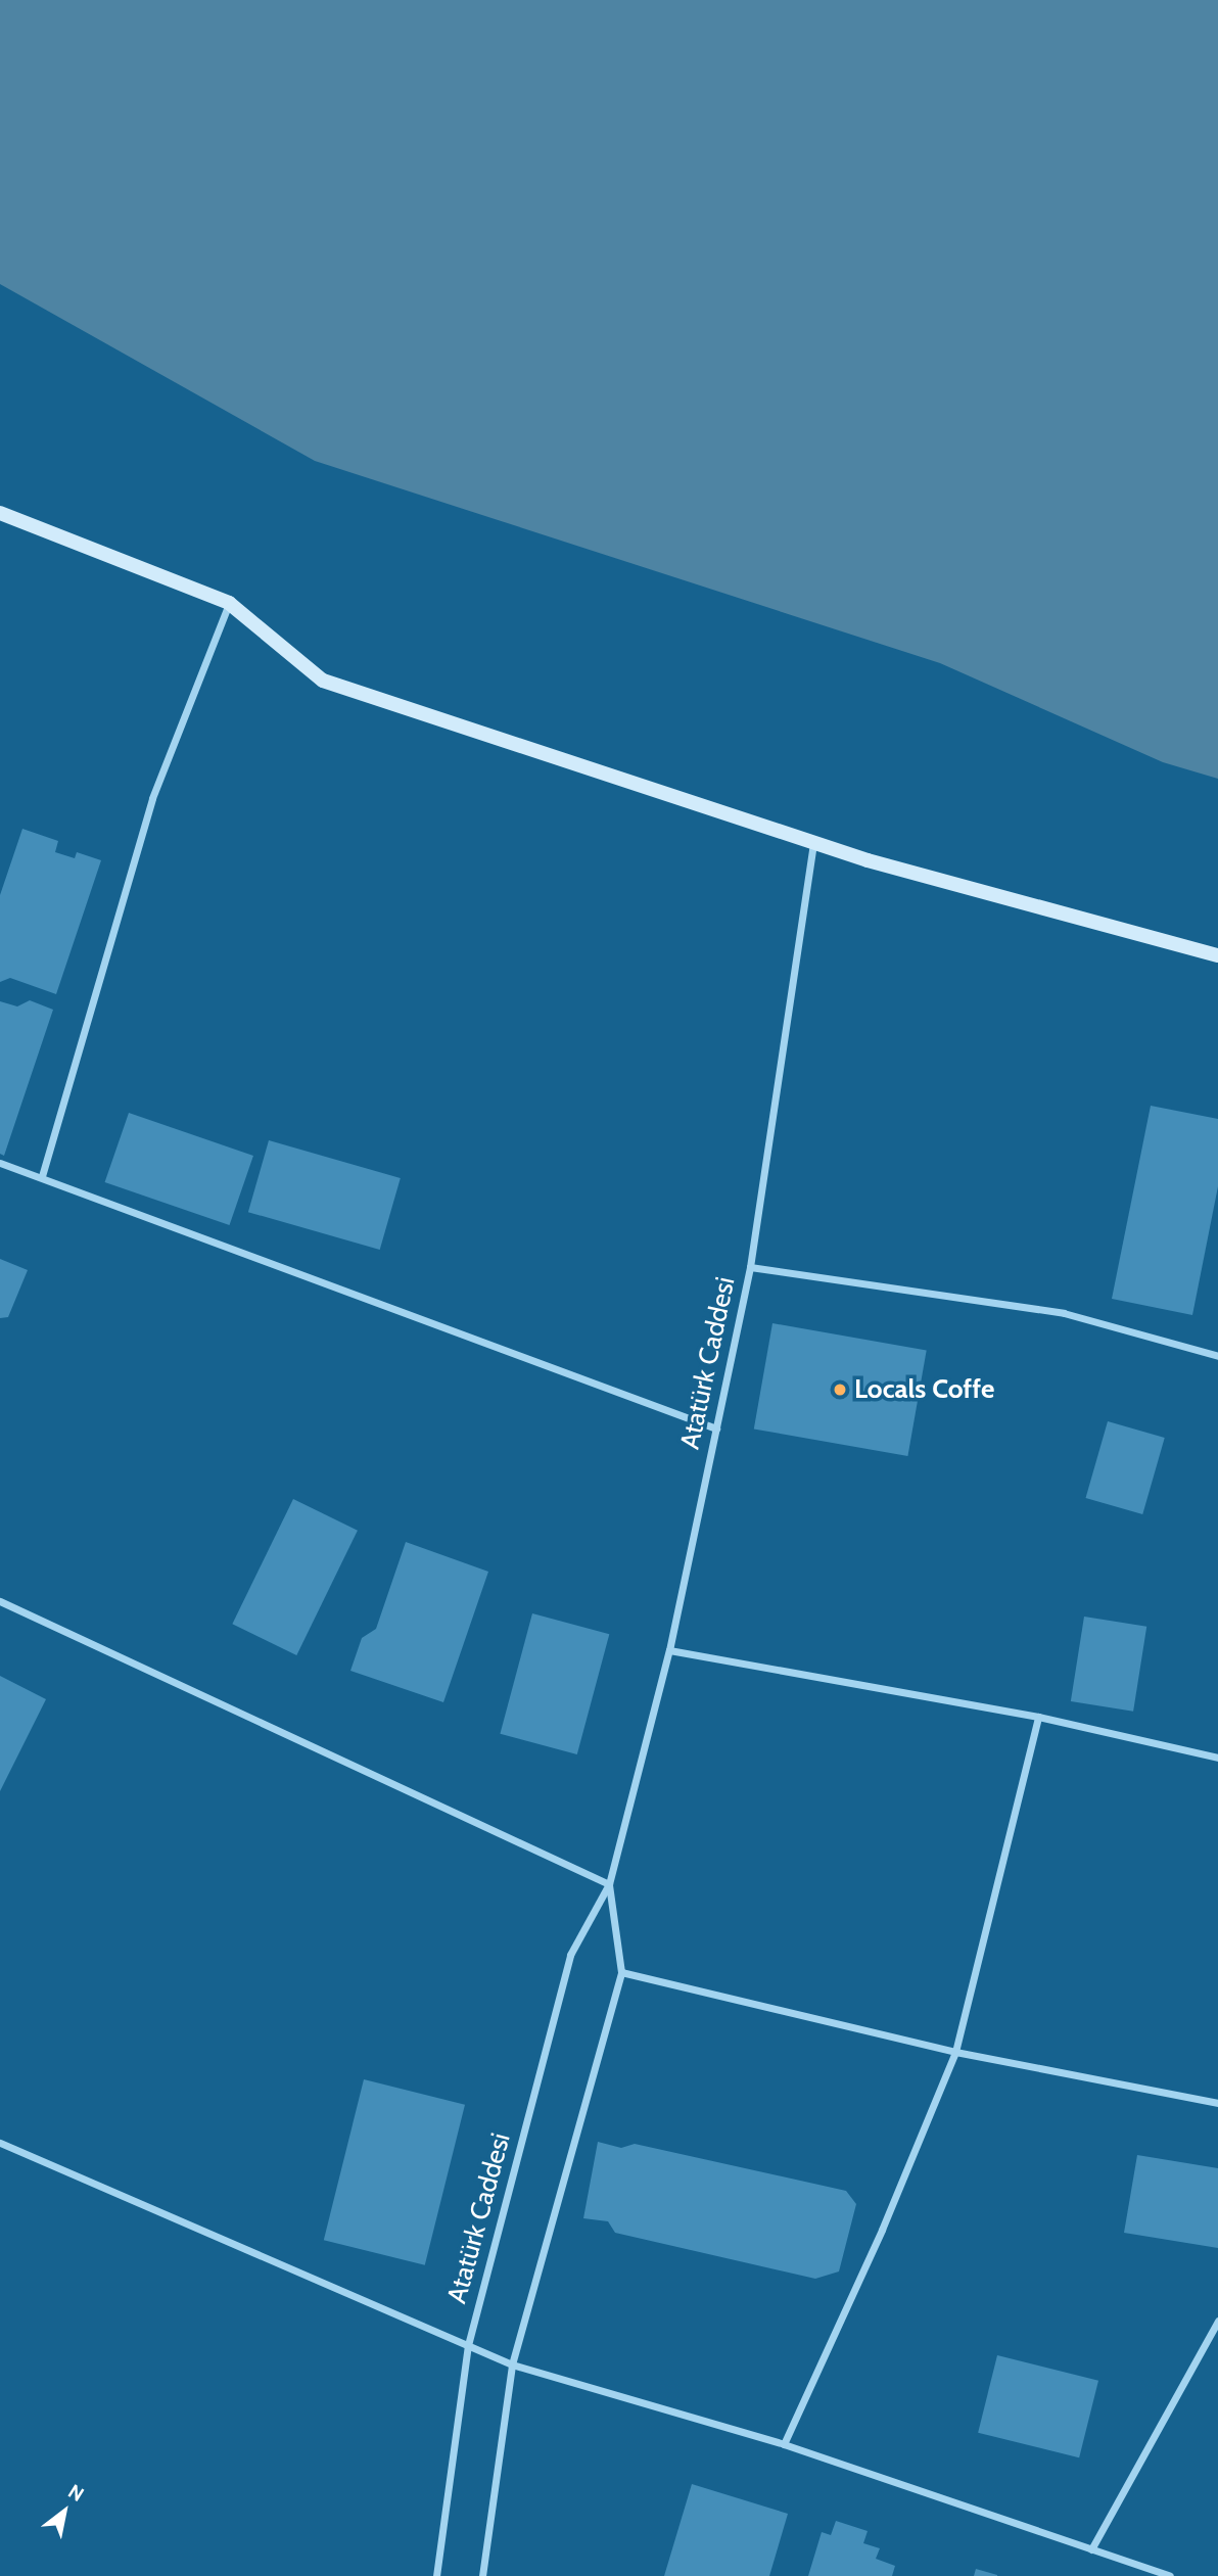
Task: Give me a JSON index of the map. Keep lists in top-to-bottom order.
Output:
{
  "streets": {
    "street": ["Atatürk Caddesi"]
  },
  "places": ["Locals Coffe"],
  "north": "top right"
}
